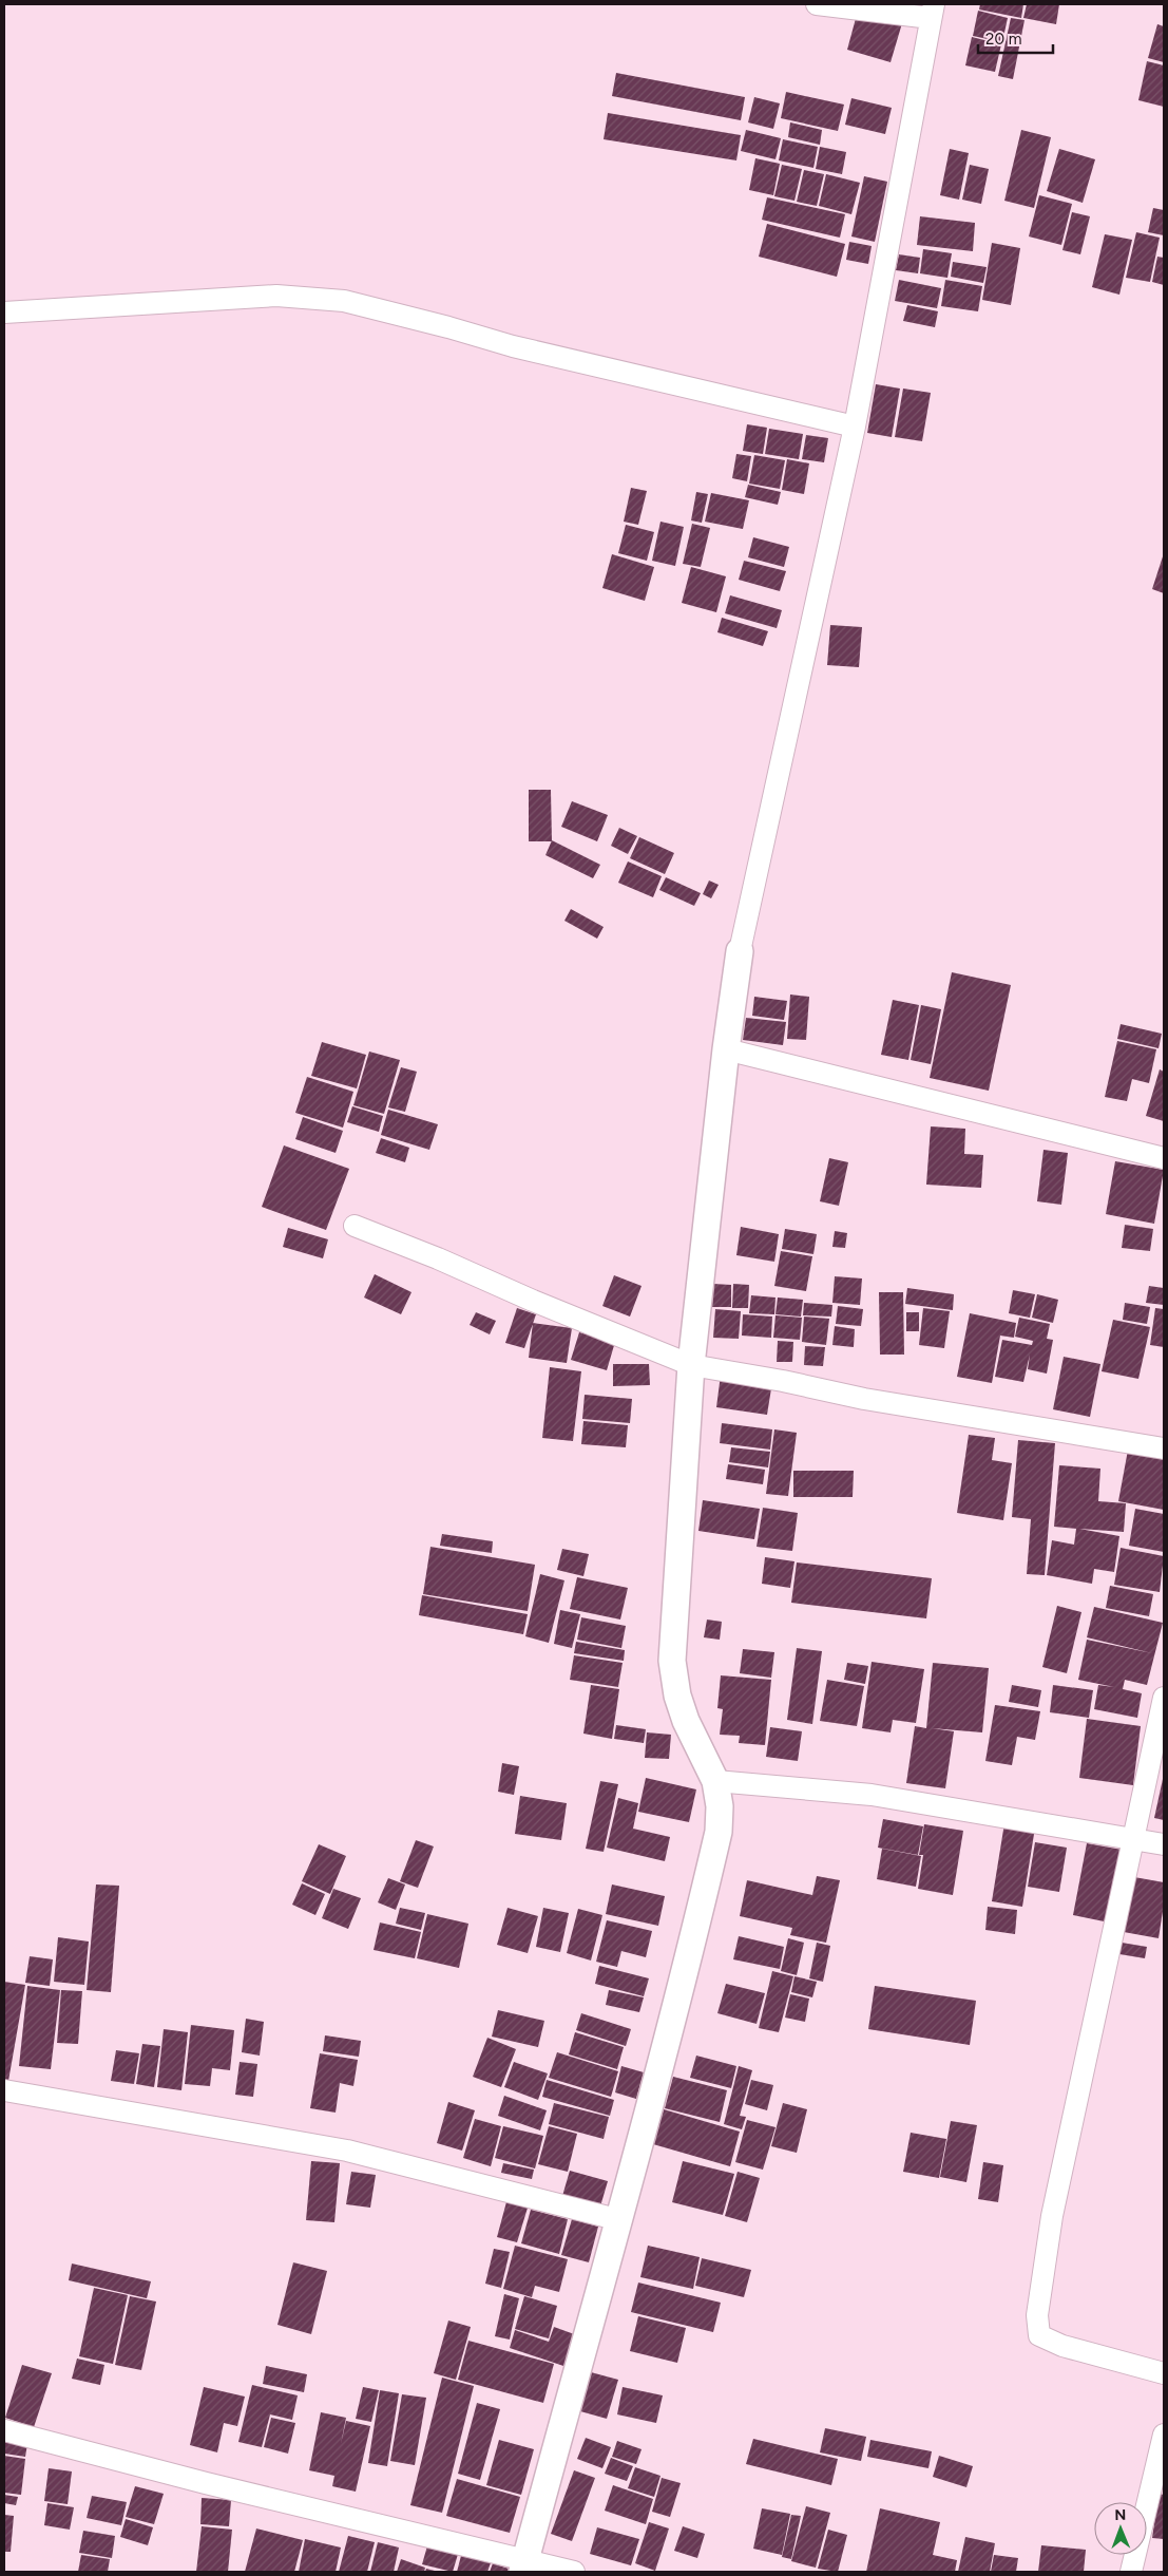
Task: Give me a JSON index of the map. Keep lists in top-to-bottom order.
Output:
{
  "scale_bar": "20 m",
  "north": "top"
}
